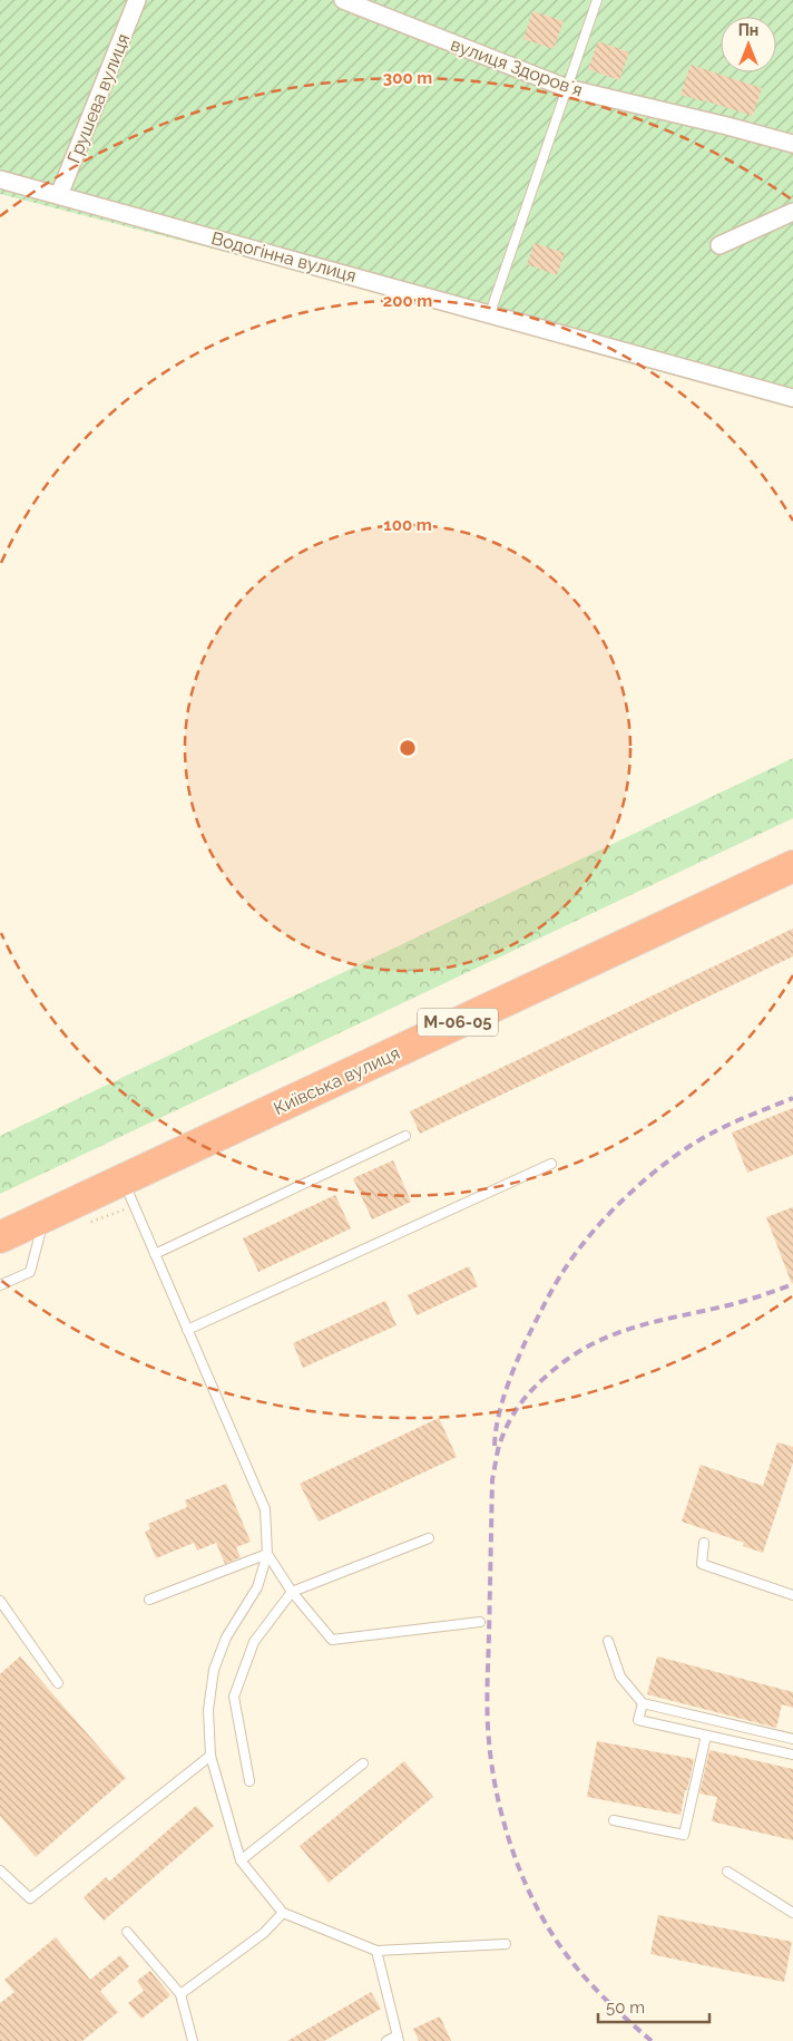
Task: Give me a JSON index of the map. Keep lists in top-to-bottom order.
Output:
{
  "streets": {
    "highway": ["М-06-05", "Київська вулиця"],
    "street": ["вулиця Здоровʼя", "Грушева вулиця", "Водогінна вулиця"]
  },
  "crossings": [
    ["Грушева вулиця", "Водогінна вулиця"]
  ],
  "scale_bar": "50 m",
  "north": "top",
  "rings": ["300 m", "200 m", "100 m"]
}
